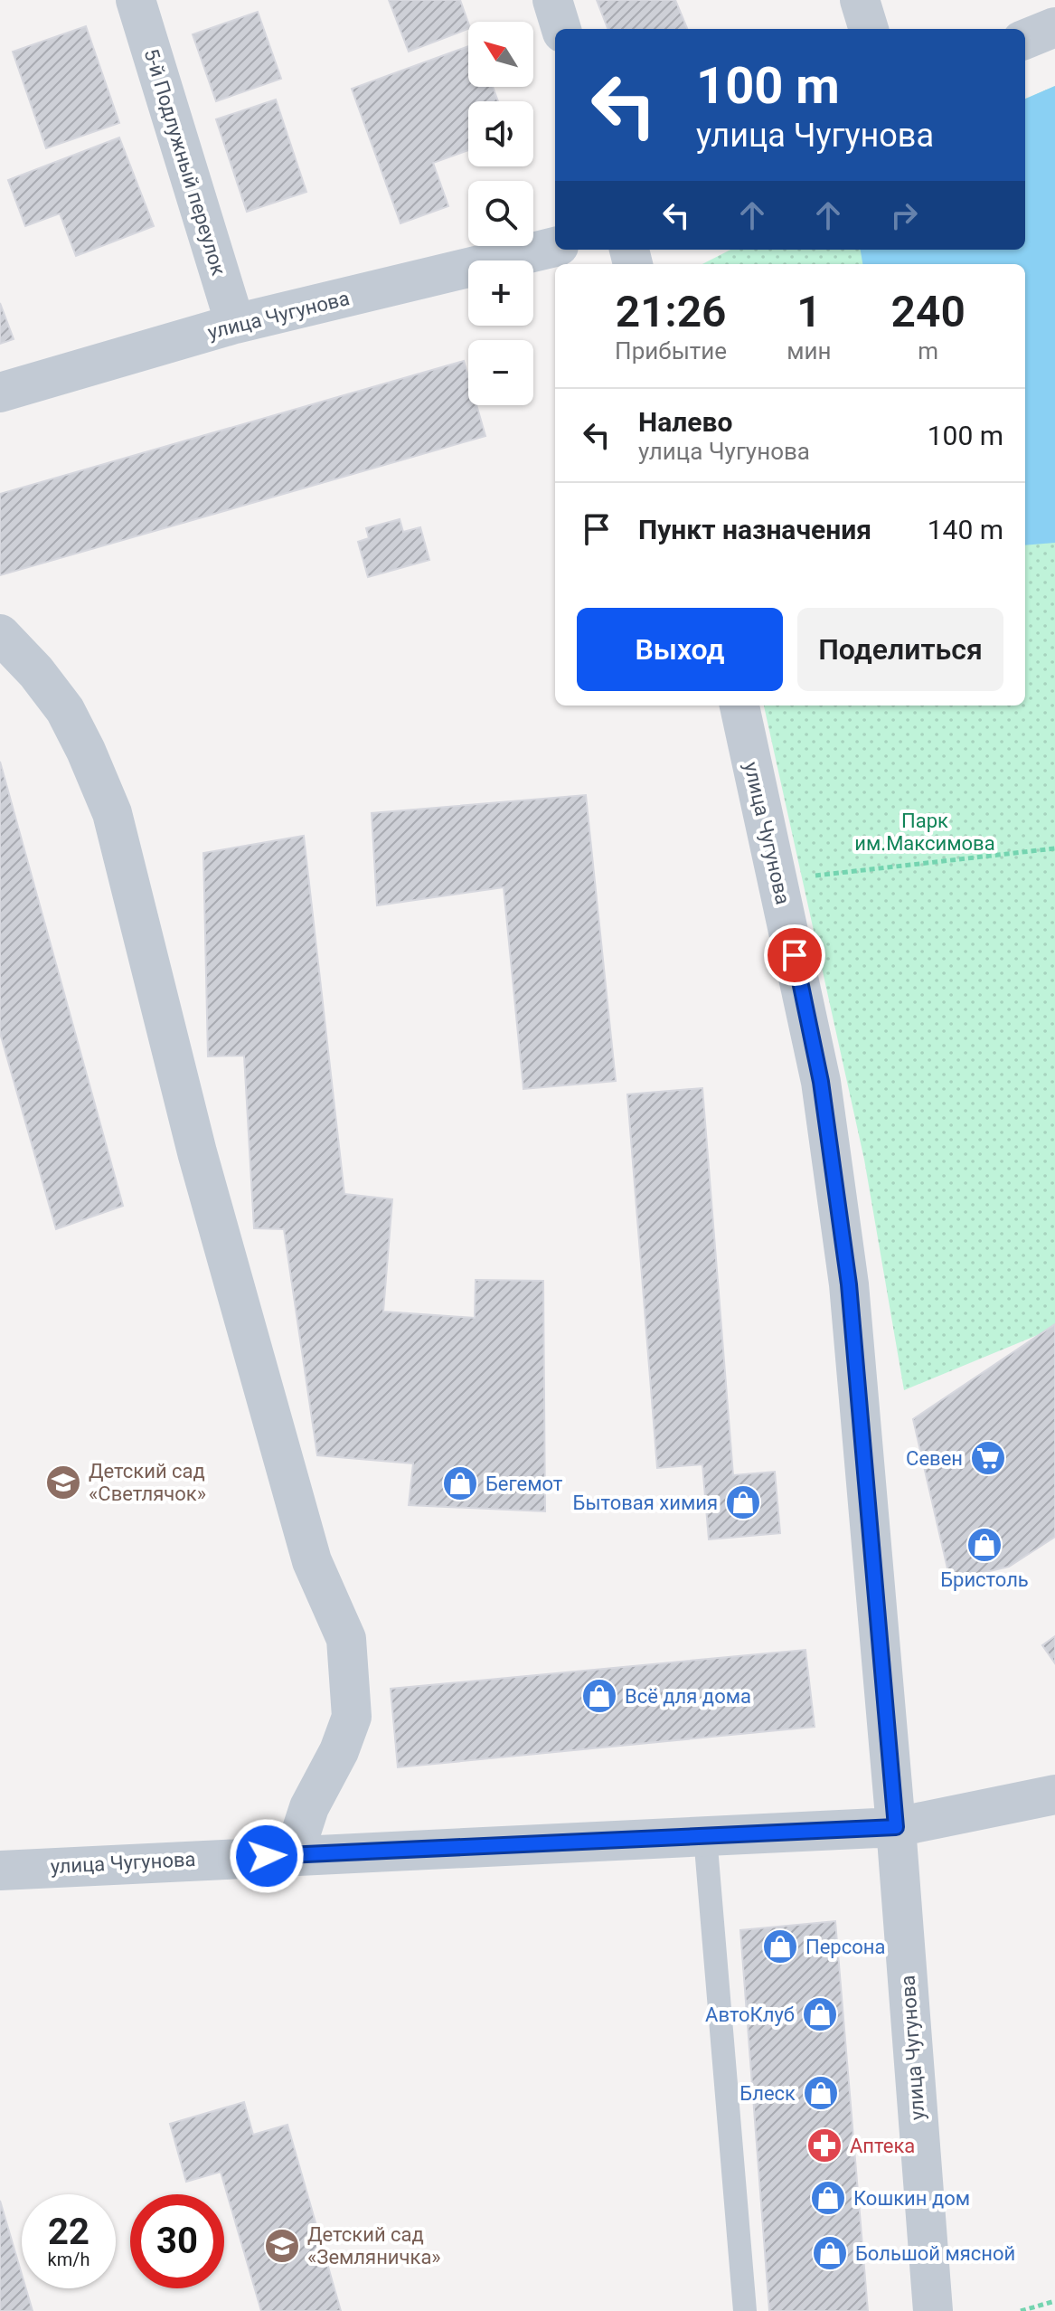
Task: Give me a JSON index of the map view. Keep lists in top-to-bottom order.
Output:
{
  "streets": {
    "street": ["5-й Подлужный переулок", "улица Чугунова"]
  },
  "crossings": [
    ["5-й Подлужный переулок", "улица Чугунова"]
  ],
  "parks": ["Парк им.Максимова"],
  "places": {
    "supermarket": ["Севен"],
    "school or university": ["Детский сад «Светлячок»", "Детский сад «Земляничка»"],
    "shop": [
      "Бегемот",
      "Бытовая химия",
      "Бристоль",
      "Всё для дома",
      "Персона",
      "АвтоКлуб",
      "Блеск",
      "Кошкин дом",
      "Большой мясной"
    ],
    "pharmacy": ["Аптека"]
  },
  "north": "top left",
  "page": {
    "map_buttons": ["+", "−"],
    "turn": ["100 m", "улица Чугунова"],
    "eta": [
      "21:26",
      "Прибытие",
      "1",
      "мин",
      "240",
      "m"
    ],
    "list": [
      {
        "name": "Налево",
        "note": "улица Чугунова",
        "value": "100 m"
      },
      {
        "name": "Пункт назначения",
        "value": "140 m"
      }
    ],
    "buttons": ["Выход", "Поделиться"],
    "speed": "22 km/h",
    "limit": "30"
  }
}
